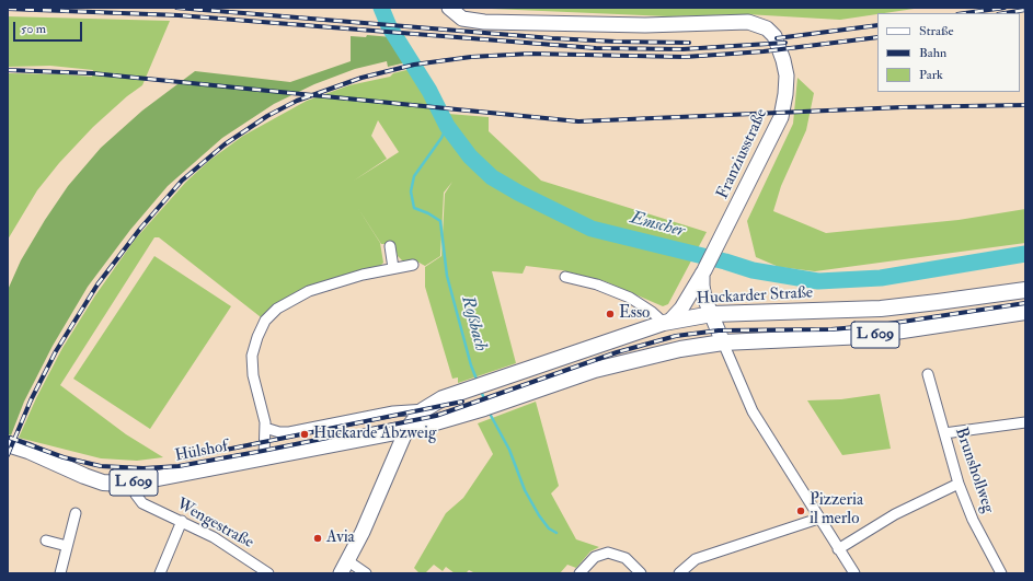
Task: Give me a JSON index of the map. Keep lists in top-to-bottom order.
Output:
{
  "streets": {
    "main road": ["Huckarder Straße", "L 609", "Hülshof"],
    "street": ["Franziusstraße", "Brunshollweg", "Wengestraße"]
  },
  "crossings": [
    ["Franziusstraße", "Huckarder Straße"],
    ["Huckarder Straße", "L 609"],
    ["Huckarder Straße", "Hülshof"],
    ["L 609", "Hülshof"],
    ["Hülshof", "Wengestraße"]
  ],
  "water": ["Emscher", "Roßbach"],
  "places": [
    "Esso",
    "Huckarde Abzweig",
    "Pizzeria il merlo",
    "Avia"
  ],
  "legend": ["Straße", "Bahn", "Park"],
  "scale_bar": "50 m"
}
